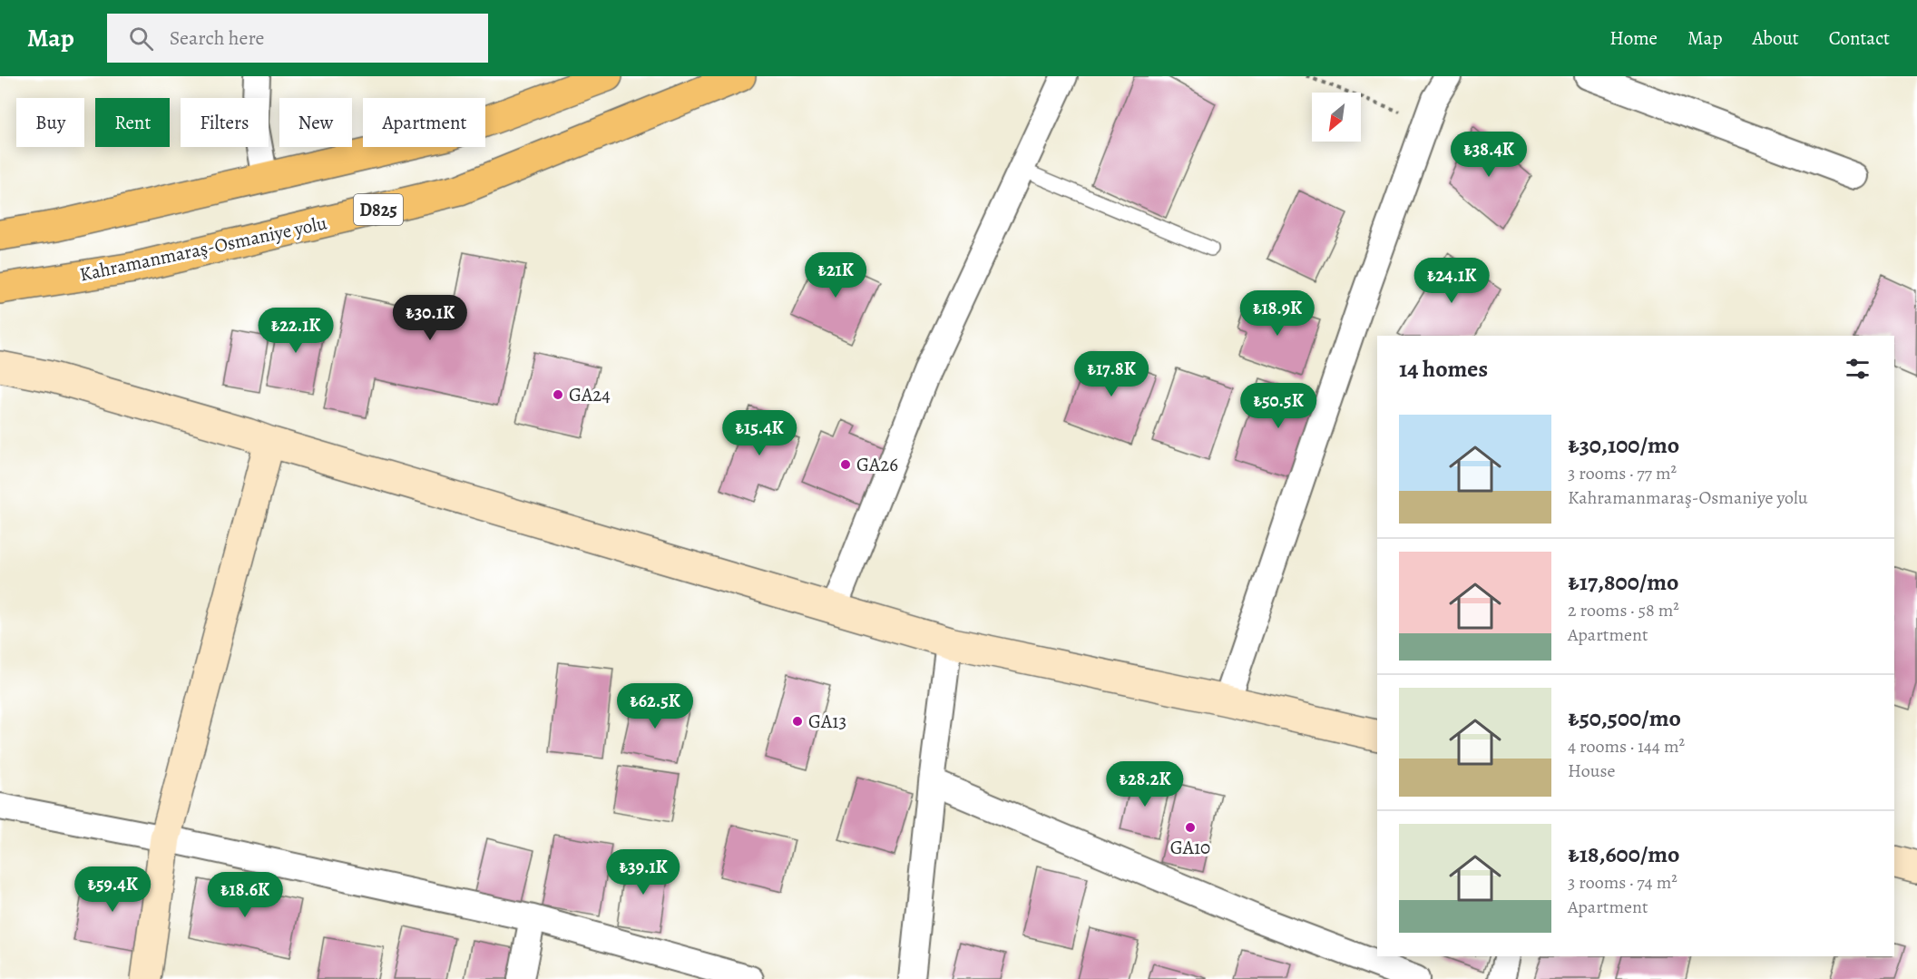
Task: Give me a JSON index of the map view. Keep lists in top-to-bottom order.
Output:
{
  "streets": {
    "highway": ["D825", "Kahramanmaraş-Osmaniye yolu"]
  },
  "places": [
    "GA24",
    "GA26",
    "GA13",
    "GA10"
  ],
  "north": "bottom left",
  "page": {
    "header": "Map",
    "search": "Search here",
    "nav": [
      "Home",
      "Map",
      "About",
      "Contact"
    ],
    "chip": [
      "Buy",
      "Rent",
      "Filters",
      "New",
      "Apartment"
    ],
    "price": [
      "₺38.4K",
      "₺21K",
      "₺24.1K",
      "₺18.9K",
      "₺30.1K",
      "₺22.1K",
      "₺17.8K",
      "₺50.5K",
      "₺15.4K",
      "₺62.5K",
      "₺28.2K",
      "₺39.1K",
      "₺59.4K",
      "₺18.6K"
    ],
    "heading": "14 homes",
    "list": [
      {
        "name": "₺30,100/mo",
        "note": "3 rooms · 77 m² · Kahramanmaraş-Osmaniye yolu"
      },
      {
        "name": "₺17,800/mo",
        "note": "2 rooms · 58 m² · Apartment"
      },
      {
        "name": "₺50,500/mo",
        "note": "4 rooms · 144 m² · House"
      },
      {
        "name": "₺18,600/mo",
        "note": "3 rooms · 74 m² · Apartment"
      }
    ]
  }
}
